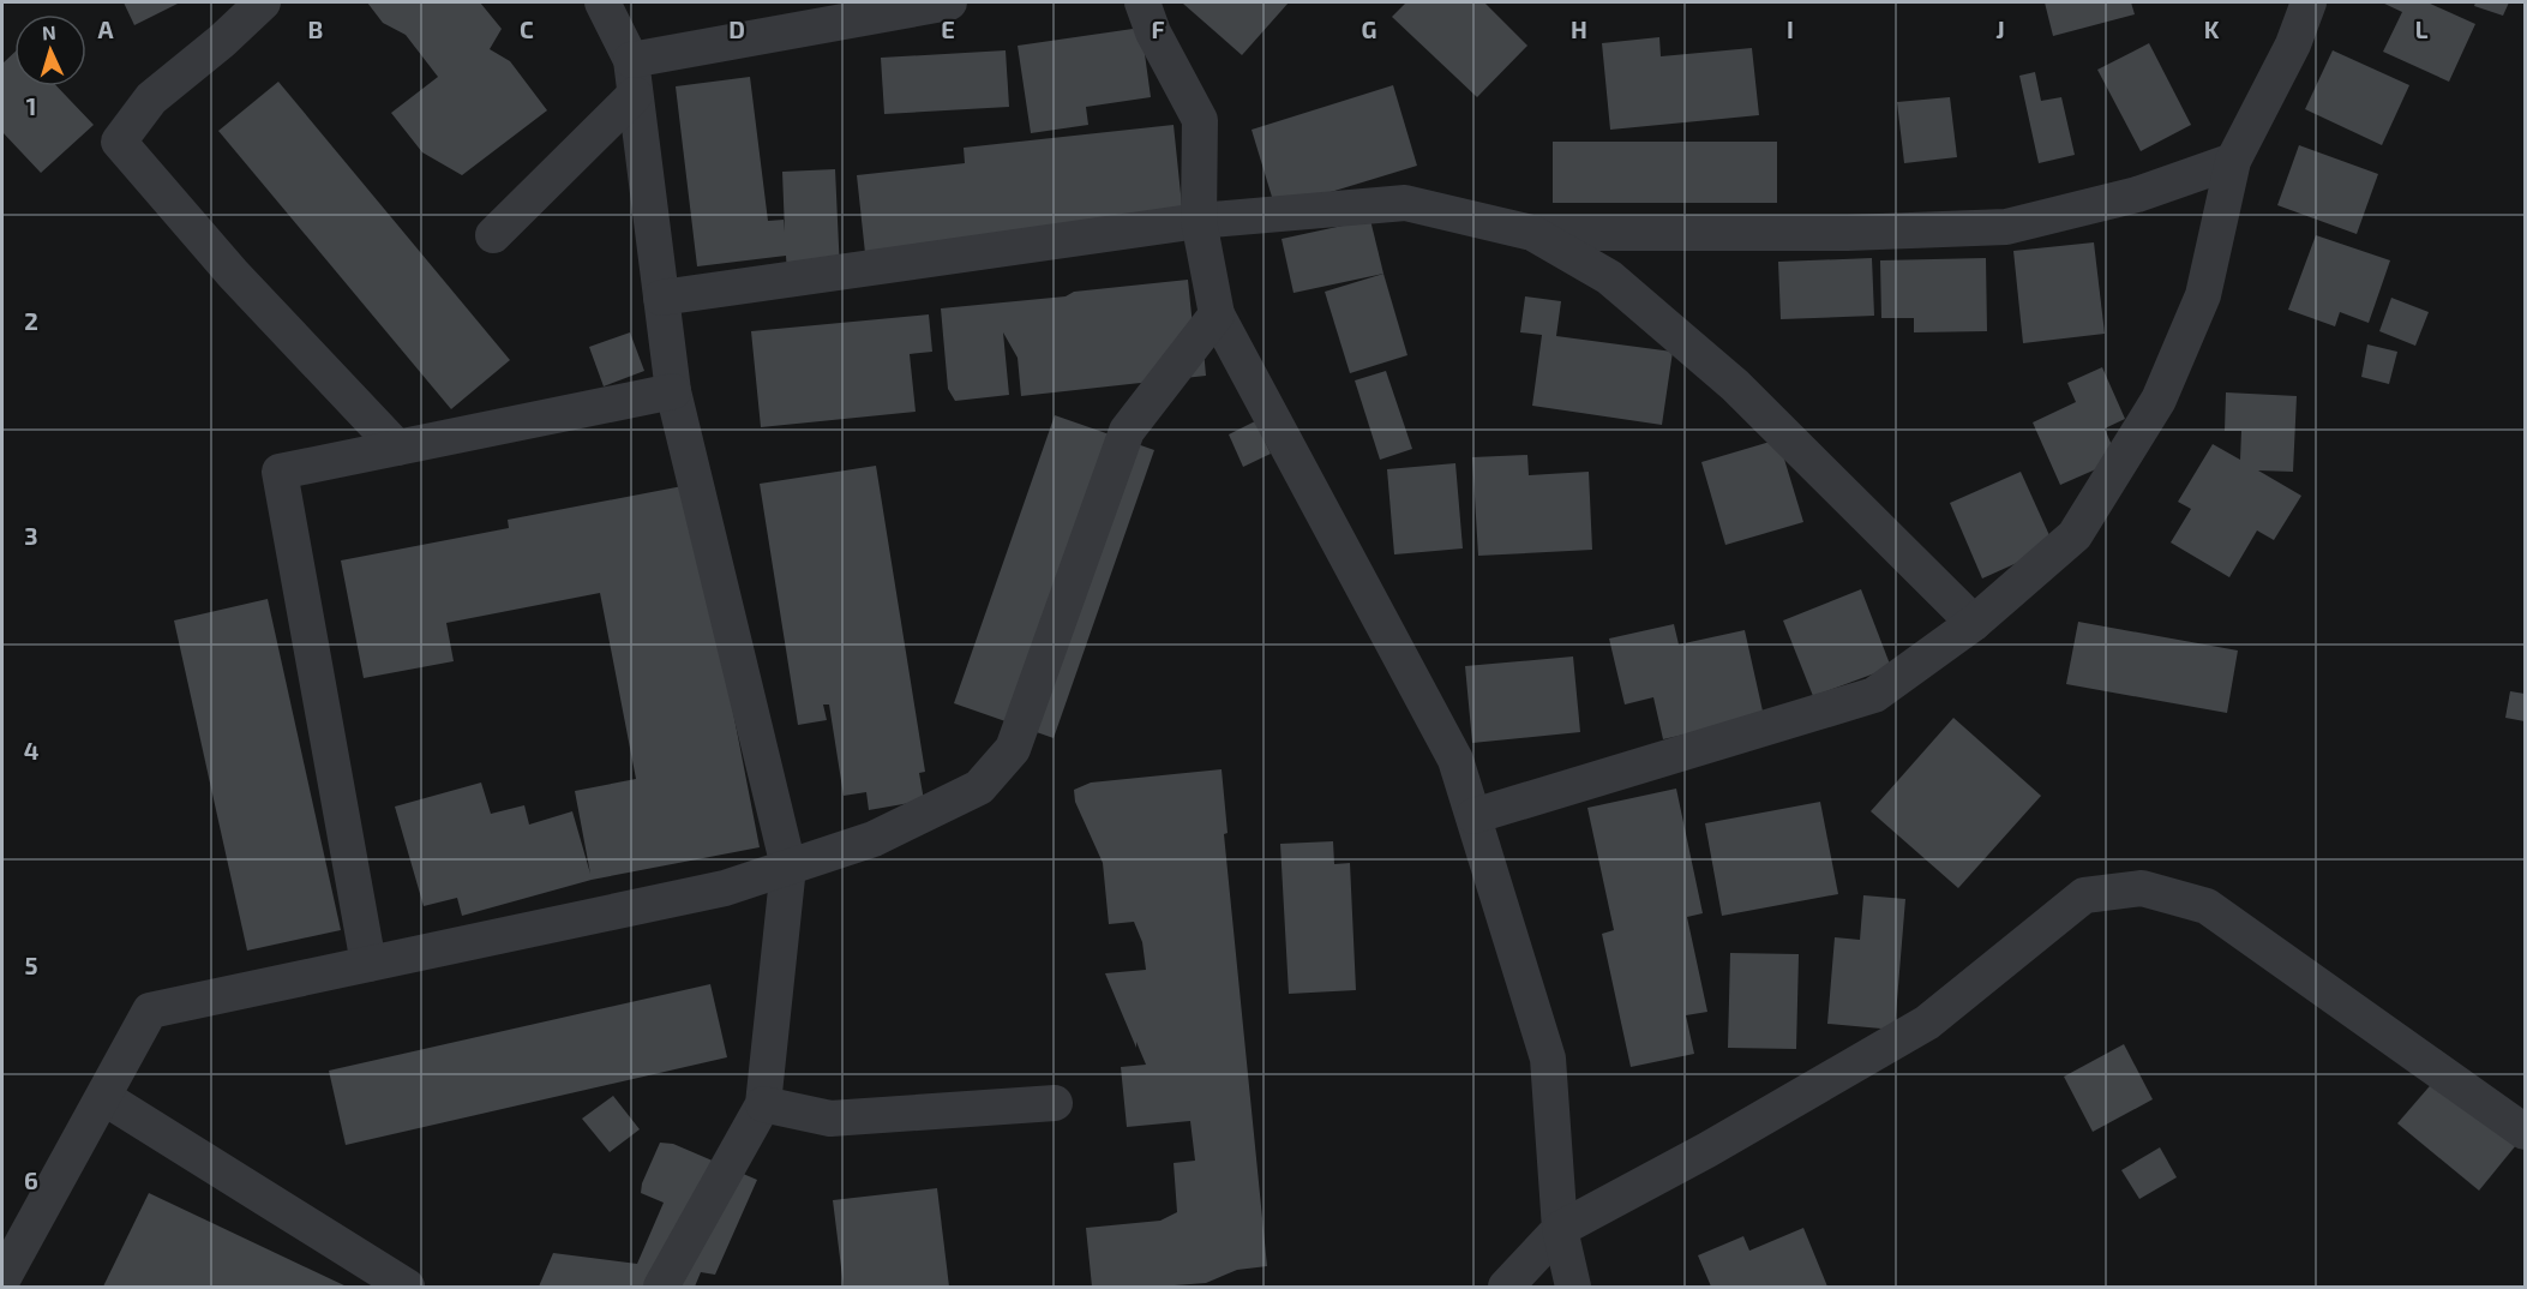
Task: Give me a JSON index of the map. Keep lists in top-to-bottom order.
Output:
{
  "north": "top",
  "grid": {
    "columns": [
      "A",
      "B",
      "C",
      "D",
      "E",
      "F",
      "G",
      "H",
      "I",
      "J",
      "K",
      "L"
    ],
    "rows": [
      "1",
      "2",
      "3",
      "4",
      "5",
      "6"
    ]
  }
}
